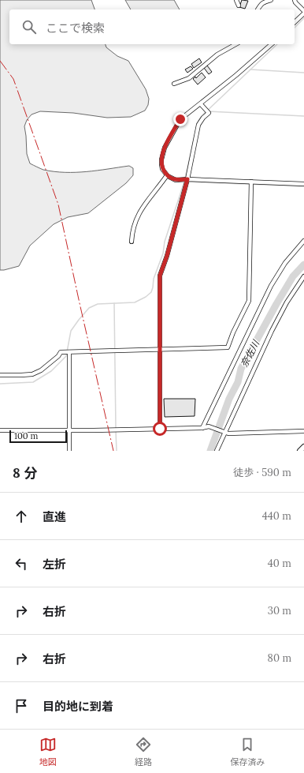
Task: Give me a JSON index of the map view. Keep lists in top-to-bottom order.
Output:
{
  "water": ["奈佐川"],
  "scale_bar": "100 m",
  "page": {
    "search": "ここで検索",
    "scale": "100 m",
    "heading": ["8 分", "徒歩 · 590 m"],
    "list": [
      ["直進", "440 m"],
      ["左折", "40 m"],
      ["右折", "30 m"],
      ["右折", "80 m"],
      "目的地に到着"
    ],
    "nav": ["地図", "経路", "保存済み"]
  }
}
